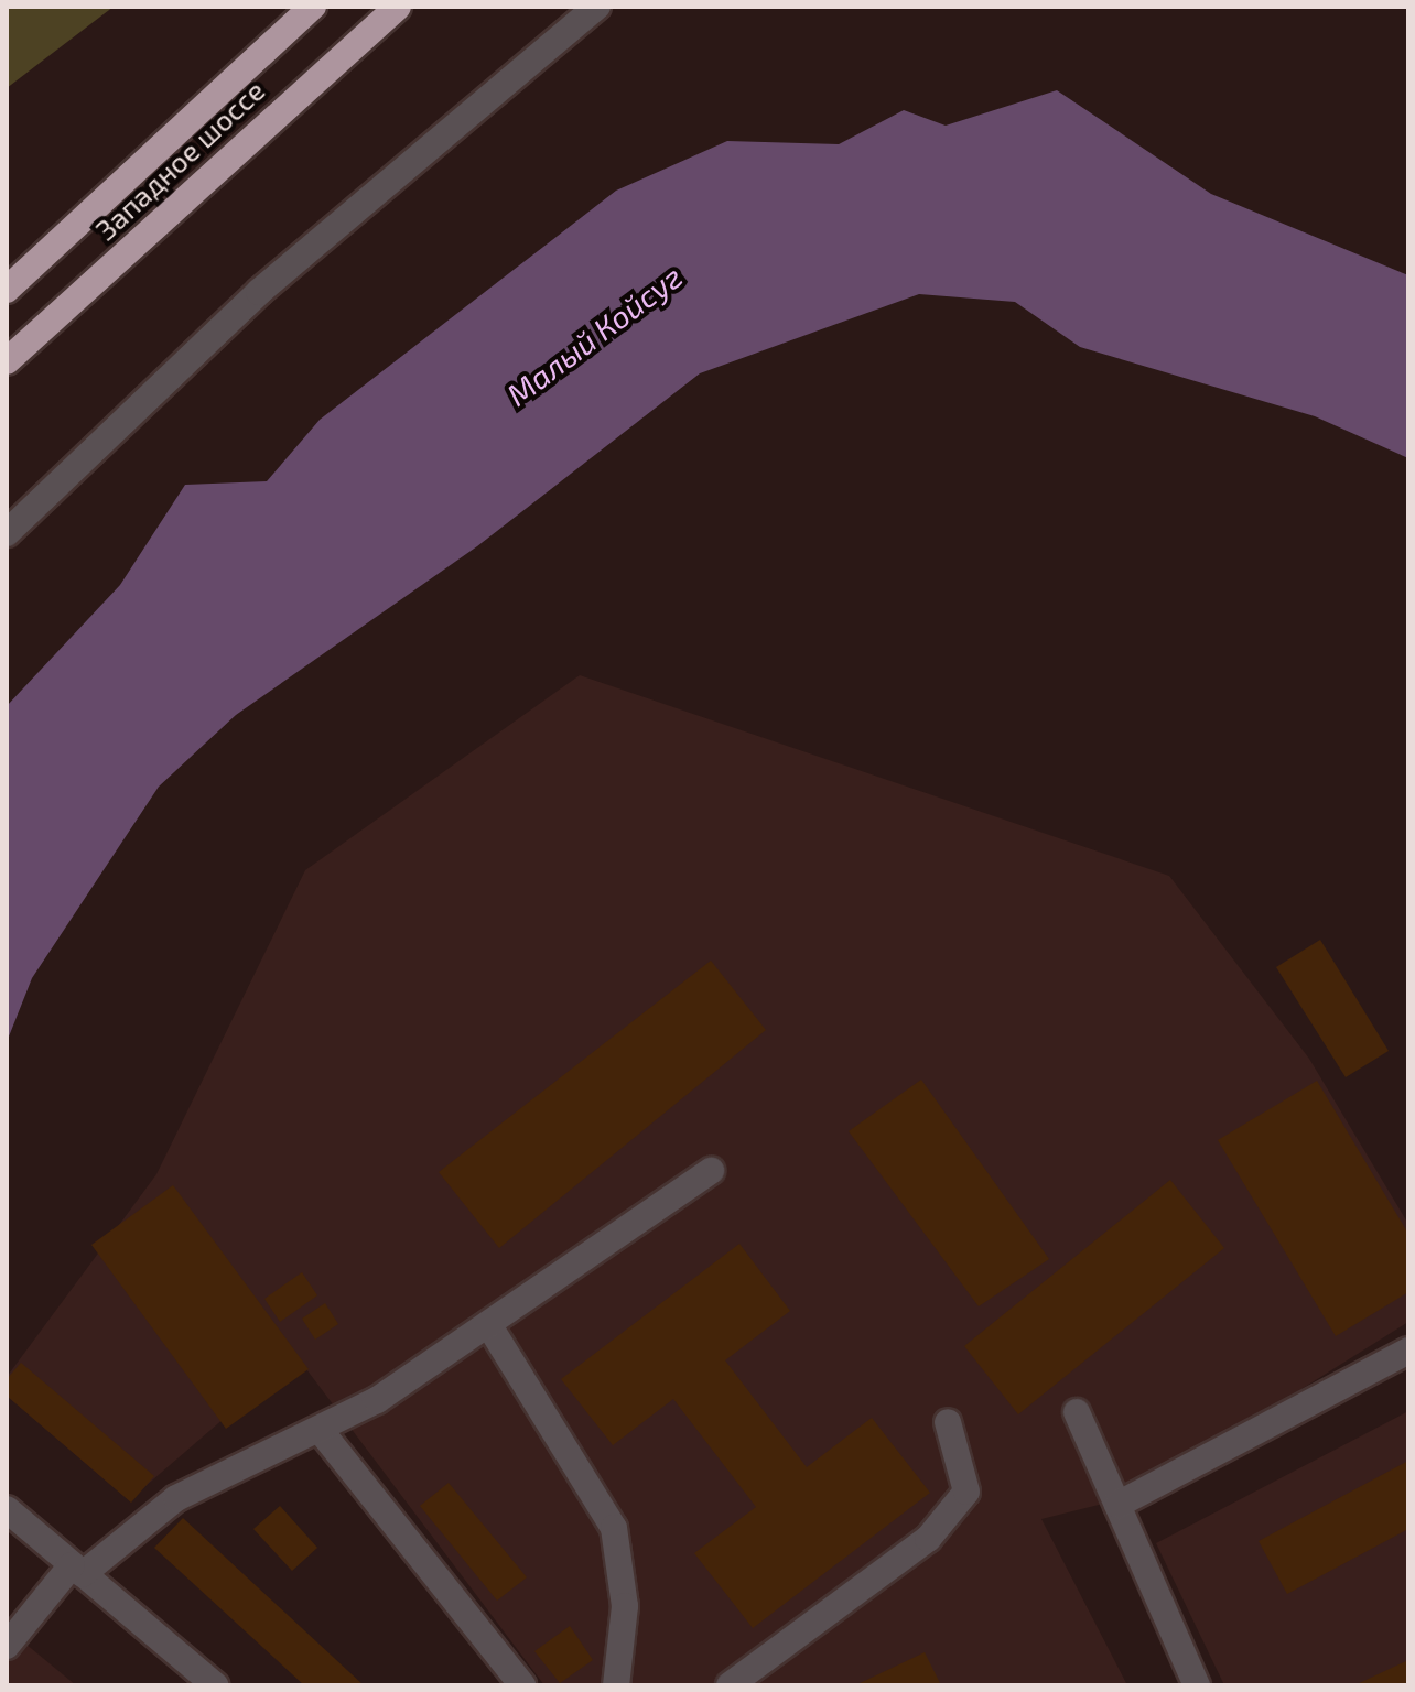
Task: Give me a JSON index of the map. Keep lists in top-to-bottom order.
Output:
{
  "streets": {
    "highway": ["Западное шоссе"]
  },
  "water": ["Малый Койсуг"]
}
